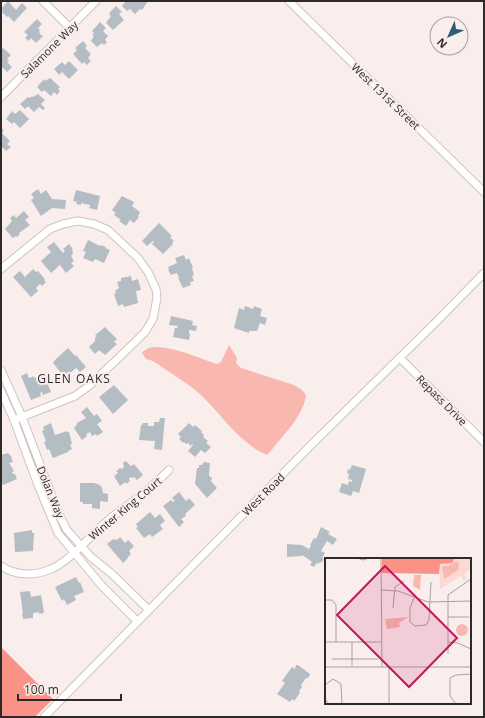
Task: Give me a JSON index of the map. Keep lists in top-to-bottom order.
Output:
{
  "streets": {
    "street": [
      "Salamone Way",
      "West 131st Street",
      "Repass Drive",
      "Dolan Way",
      "West Road",
      "Winter King Court"
    ]
  },
  "crossings": [
    ["Repass Drive", "West Road"],
    ["Dolan Way", "West Road"],
    ["Dolan Way", "Winter King Court"]
  ],
  "districts": ["GLEN OAKS"],
  "scale_bar": "100 m",
  "north": "bottom left"
}
